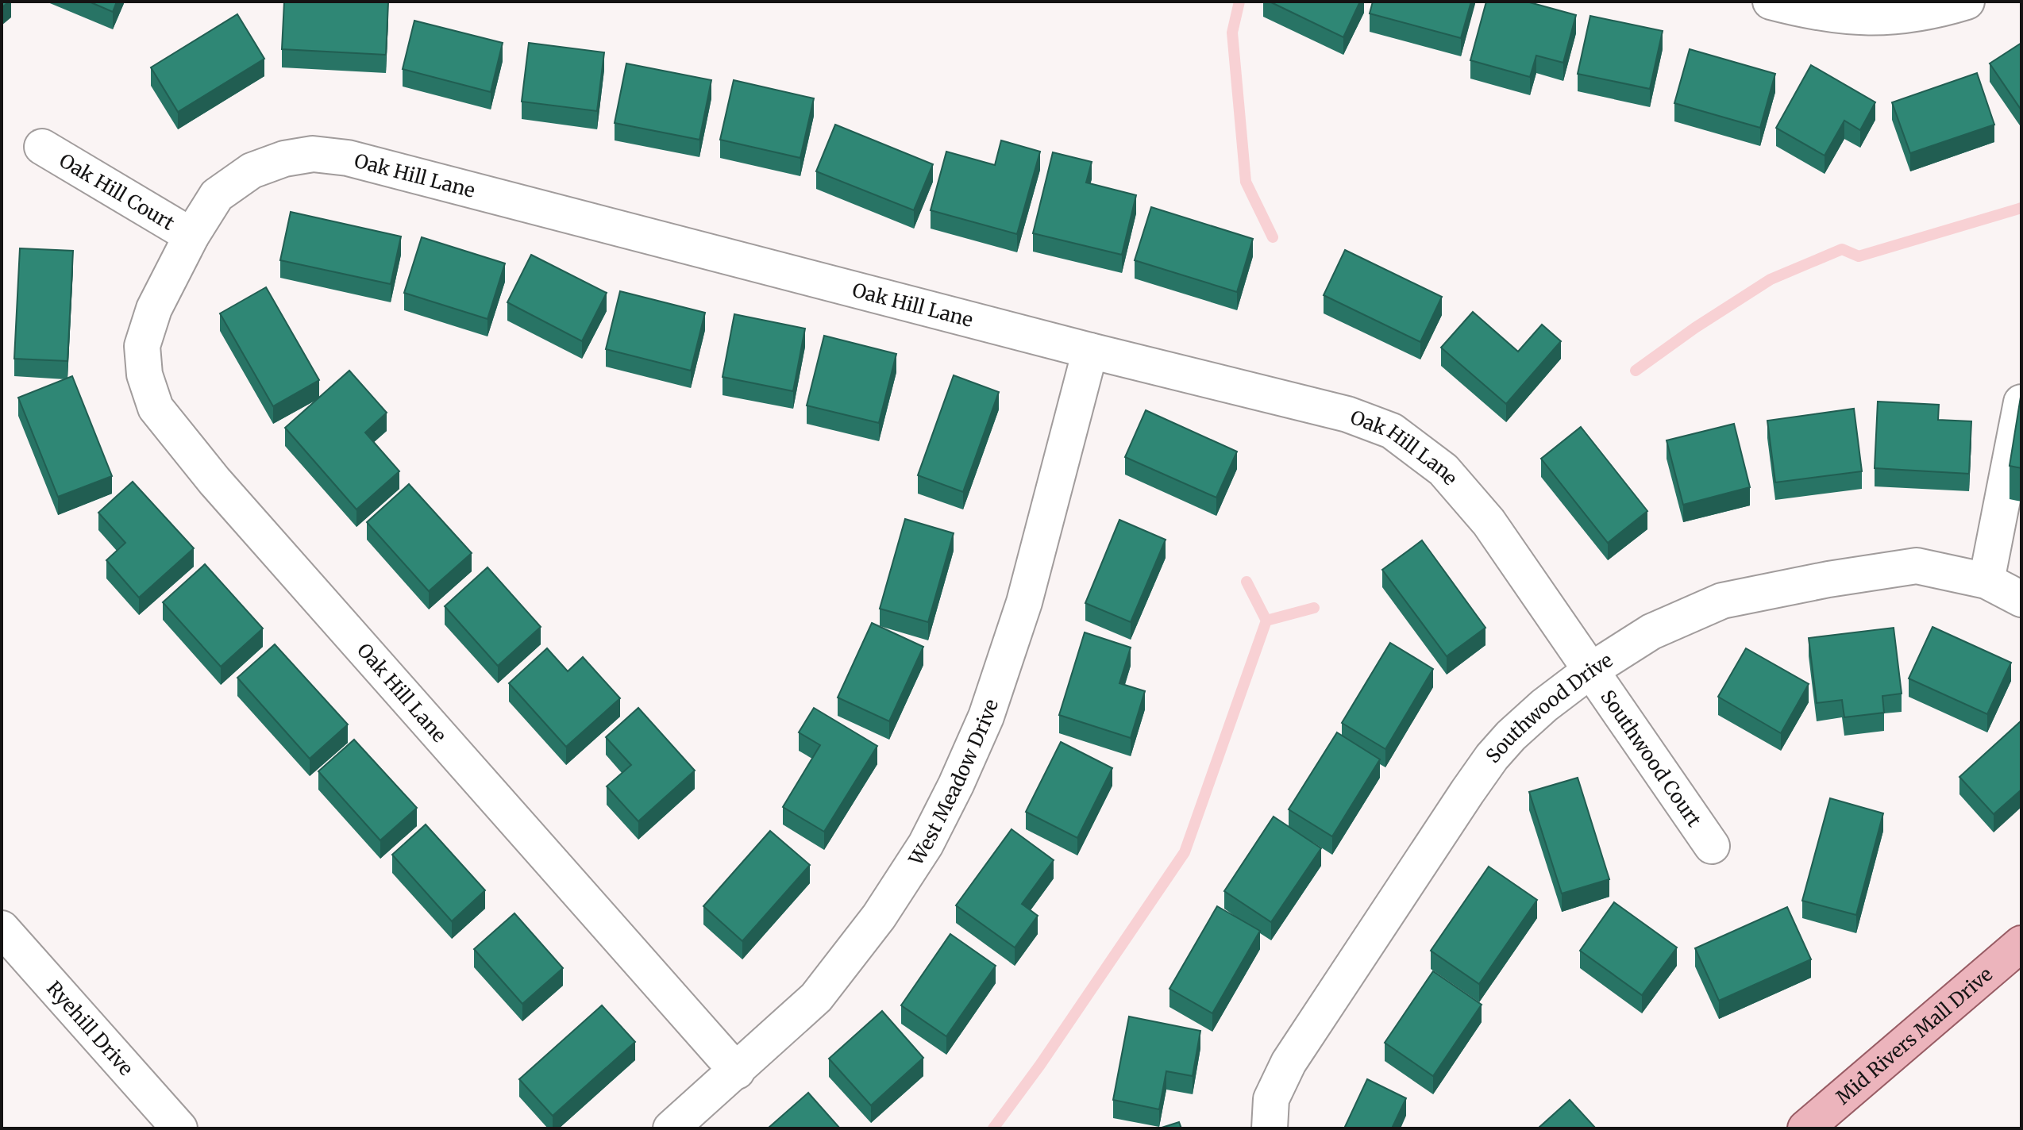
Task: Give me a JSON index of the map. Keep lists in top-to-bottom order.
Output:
{
  "streets": {
    "main road": ["Mid Rivers Mall Drive"],
    "street": [
      "Oak Hill Lane",
      "Oak Hill Court",
      "Southwood Drive",
      "Southwood Court",
      "West Meadow Drive",
      "Ryehill Drive"
    ]
  },
  "crossings": [
    ["Oak Hill Lane", "Oak Hill Court"],
    ["Oak Hill Lane", "Southwood Drive"],
    ["Oak Hill Lane", "Southwood Court"],
    ["Oak Hill Lane", "West Meadow Drive"],
    ["Southwood Drive", "Southwood Court"]
  ]
}
